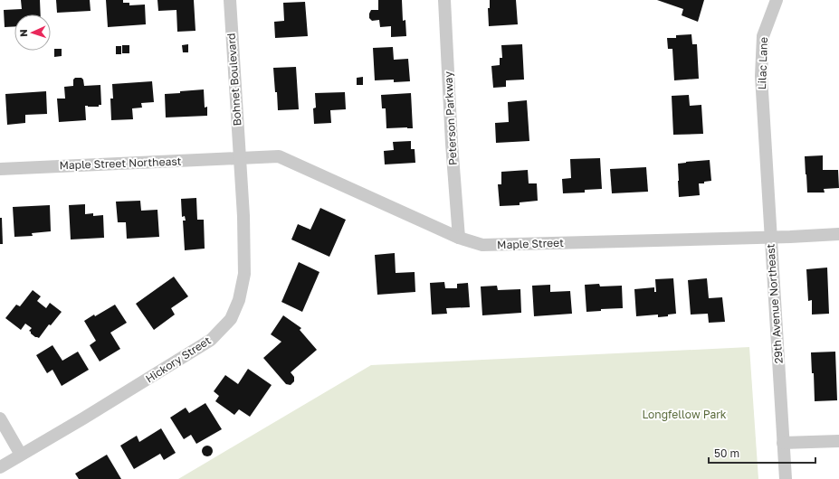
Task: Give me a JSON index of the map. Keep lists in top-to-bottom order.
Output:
{
  "streets": {
    "street": [
      "Lilac Lane",
      "Bohnet Boulevard",
      "Peterson Parkway",
      "Maple Street Northeast",
      "Maple Street",
      "29th Avenue Northeast",
      "Hickory Street"
    ]
  },
  "crossings": [
    ["Lilac Lane", "29th Avenue Northeast"],
    ["Bohnet Boulevard", "Maple Street Northeast"],
    ["Bohnet Boulevard", "Maple Street"],
    ["Bohnet Boulevard", "Hickory Street"],
    ["Peterson Parkway", "Maple Street"],
    ["Maple Street Northeast", "Maple Street"],
    ["Maple Street Northeast", "Hickory Street"],
    ["Maple Street", "29th Avenue Northeast"],
    ["Maple Street", "Hickory Street"]
  ],
  "parks": ["Longfellow Park"],
  "scale_bar": "50 m",
  "north": "left"
}
